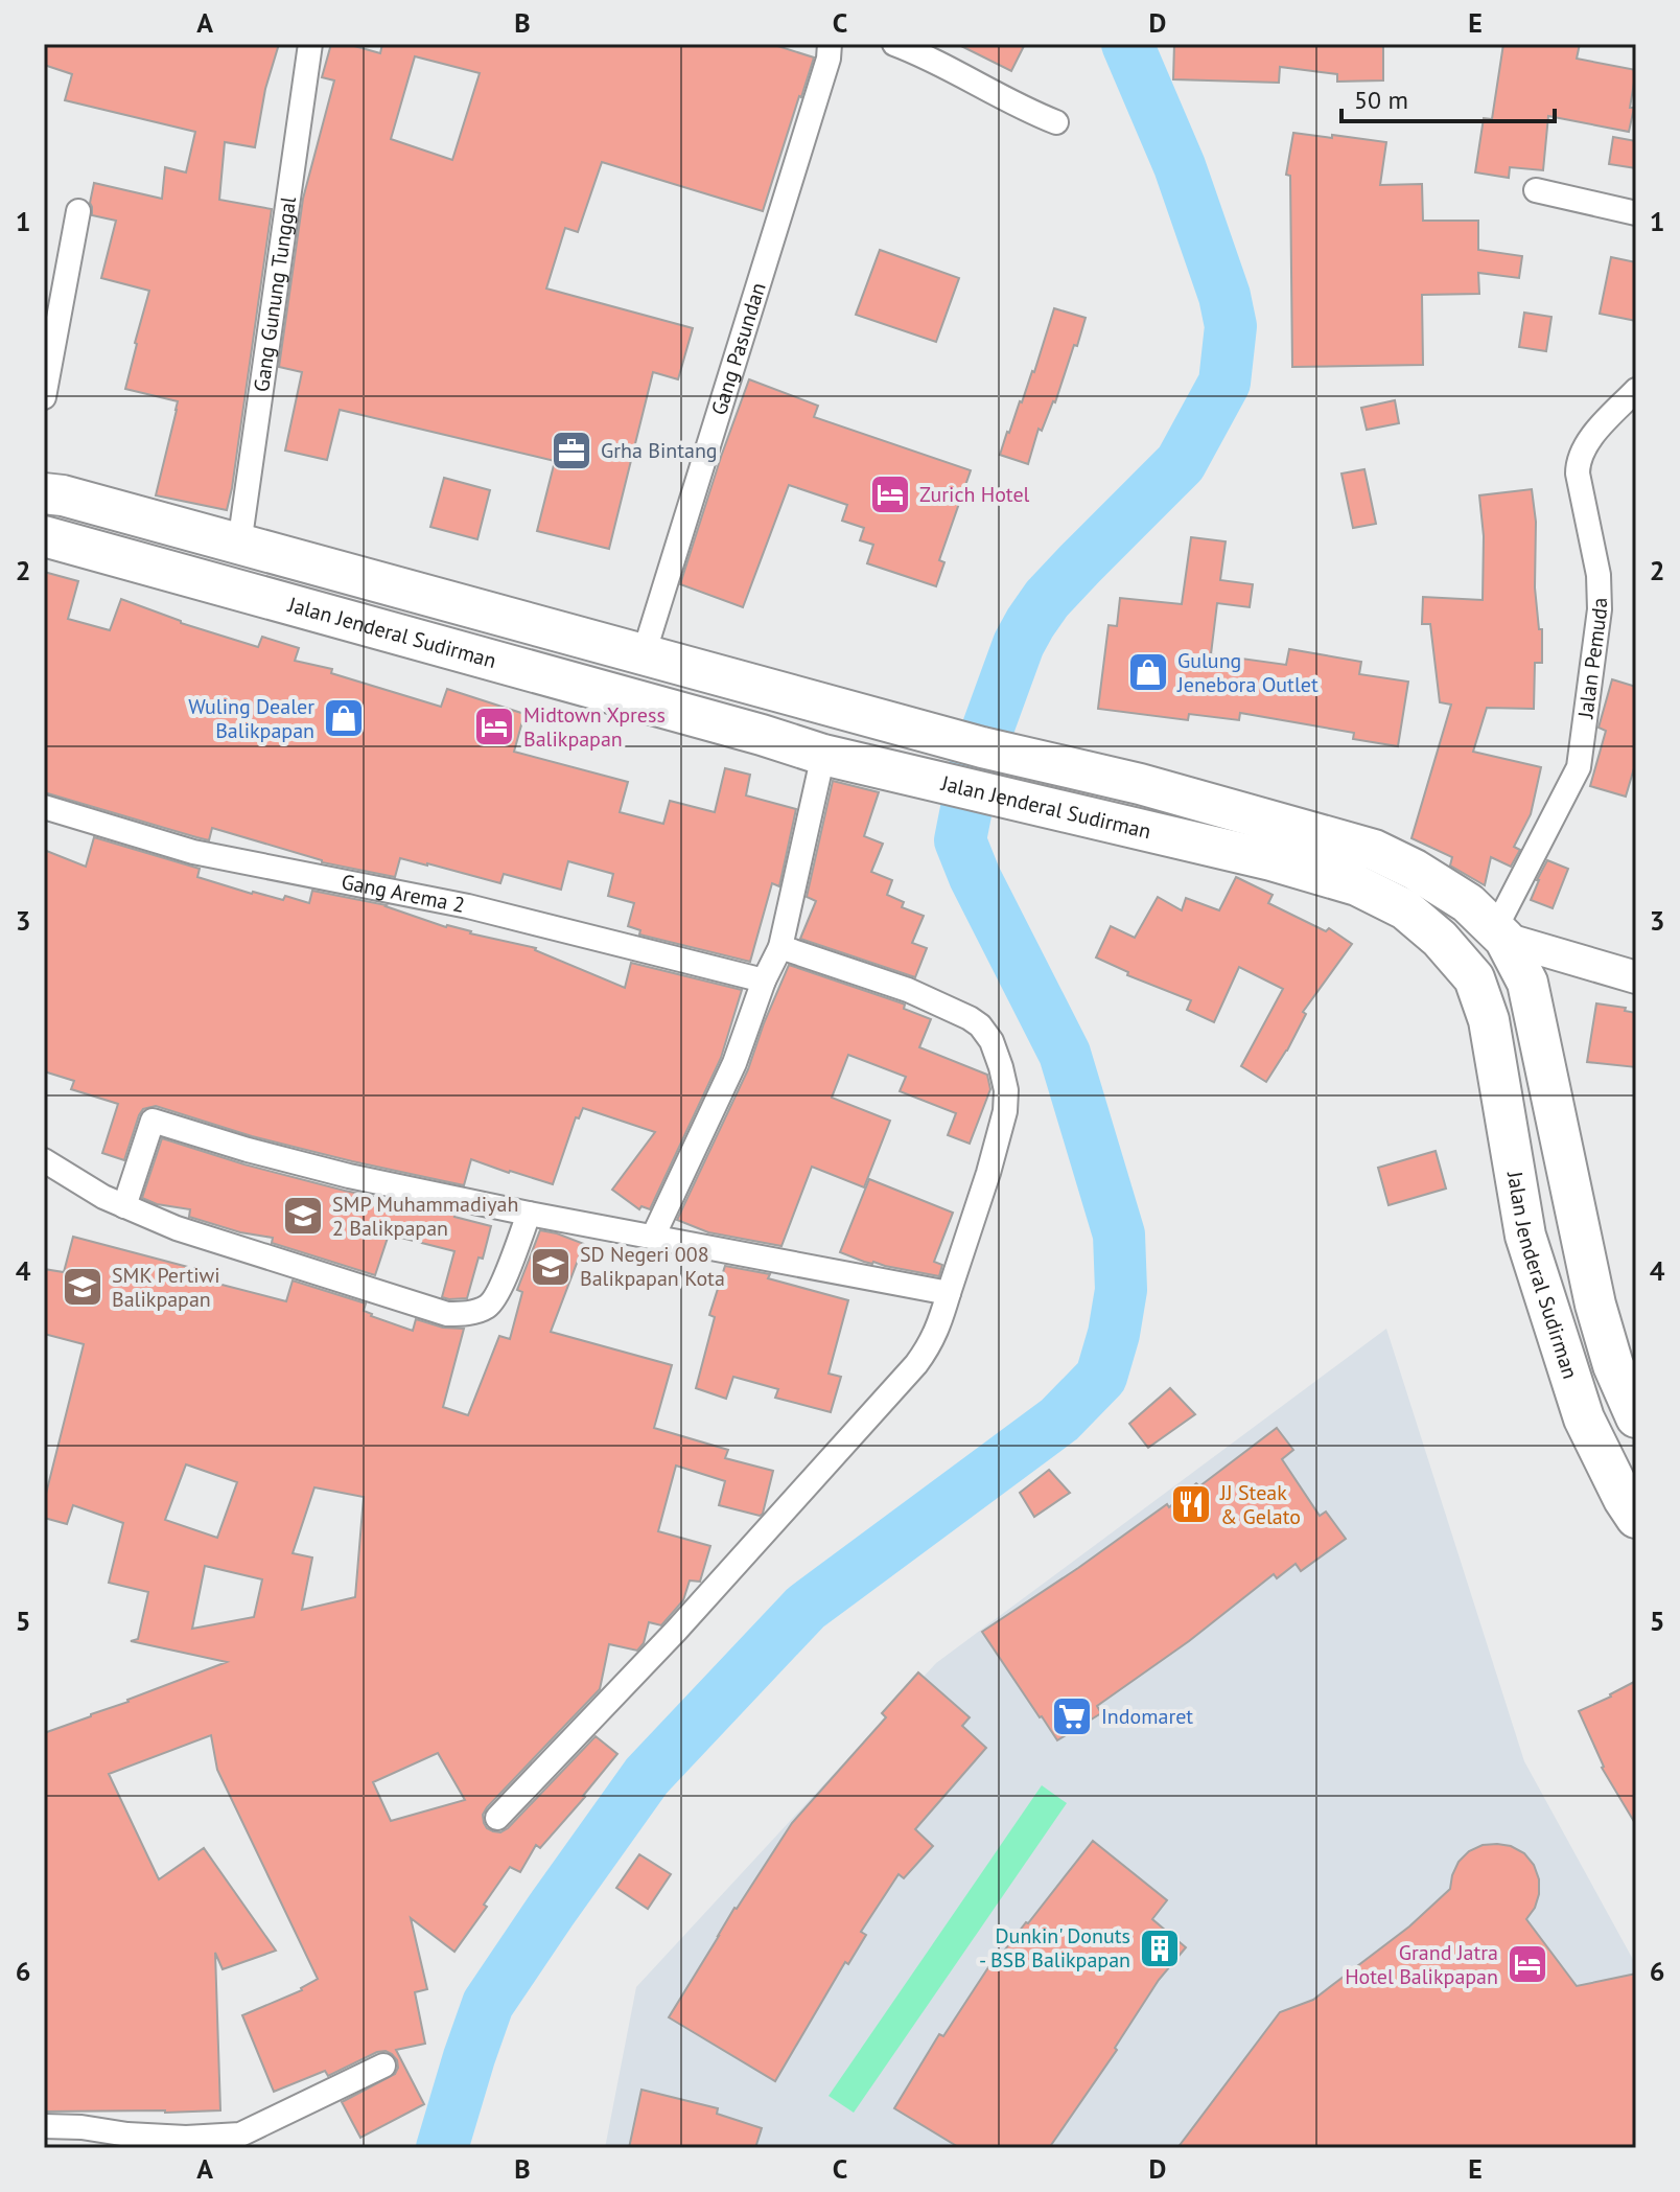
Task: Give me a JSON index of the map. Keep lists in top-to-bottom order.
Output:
{
  "streets": {
    "highway": ["Jalan Jenderal Sudirman"],
    "street": [
      "Gang Gunung Tunggal",
      "Gang Pasundan",
      "Jalan Pemuda",
      "Gang Arema 2"
    ]
  },
  "crossings": [
    ["Gang Gunung Tunggal", "Jalan Jenderal Sudirman"],
    ["Gang Pasundan", "Jalan Jenderal Sudirman"],
    ["Jalan Jenderal Sudirman", "Jalan Pemuda"]
  ],
  "places": {
    "office": ["Grha Bintang"],
    "hotel": ["Zurich Hotel", "Midtown Xpress Balikpapan", "Grand Jatra Hotel Balikpapan"],
    "shop": ["Gulung Jenebora Outlet", "Wuling Dealer Balikpapan"],
    "school or university": ["SMP Muhammadiyah 2 Balikpapan", "SD Negeri 008 Balikpapan Kota", "SMK Pertiwi Balikpapan"],
    "restaurant": ["JJ Steak & Gelato"],
    "supermarket": ["Indomaret"],
    "building": ["Dunkin' Donuts - BSB Balikpapan"]
  },
  "scale_bar": "50 m",
  "grid": {
    "columns": [
      "A",
      "B",
      "C",
      "D",
      "E"
    ],
    "rows": [
      "1",
      "2",
      "3",
      "4",
      "5",
      "6"
    ]
  }
}
